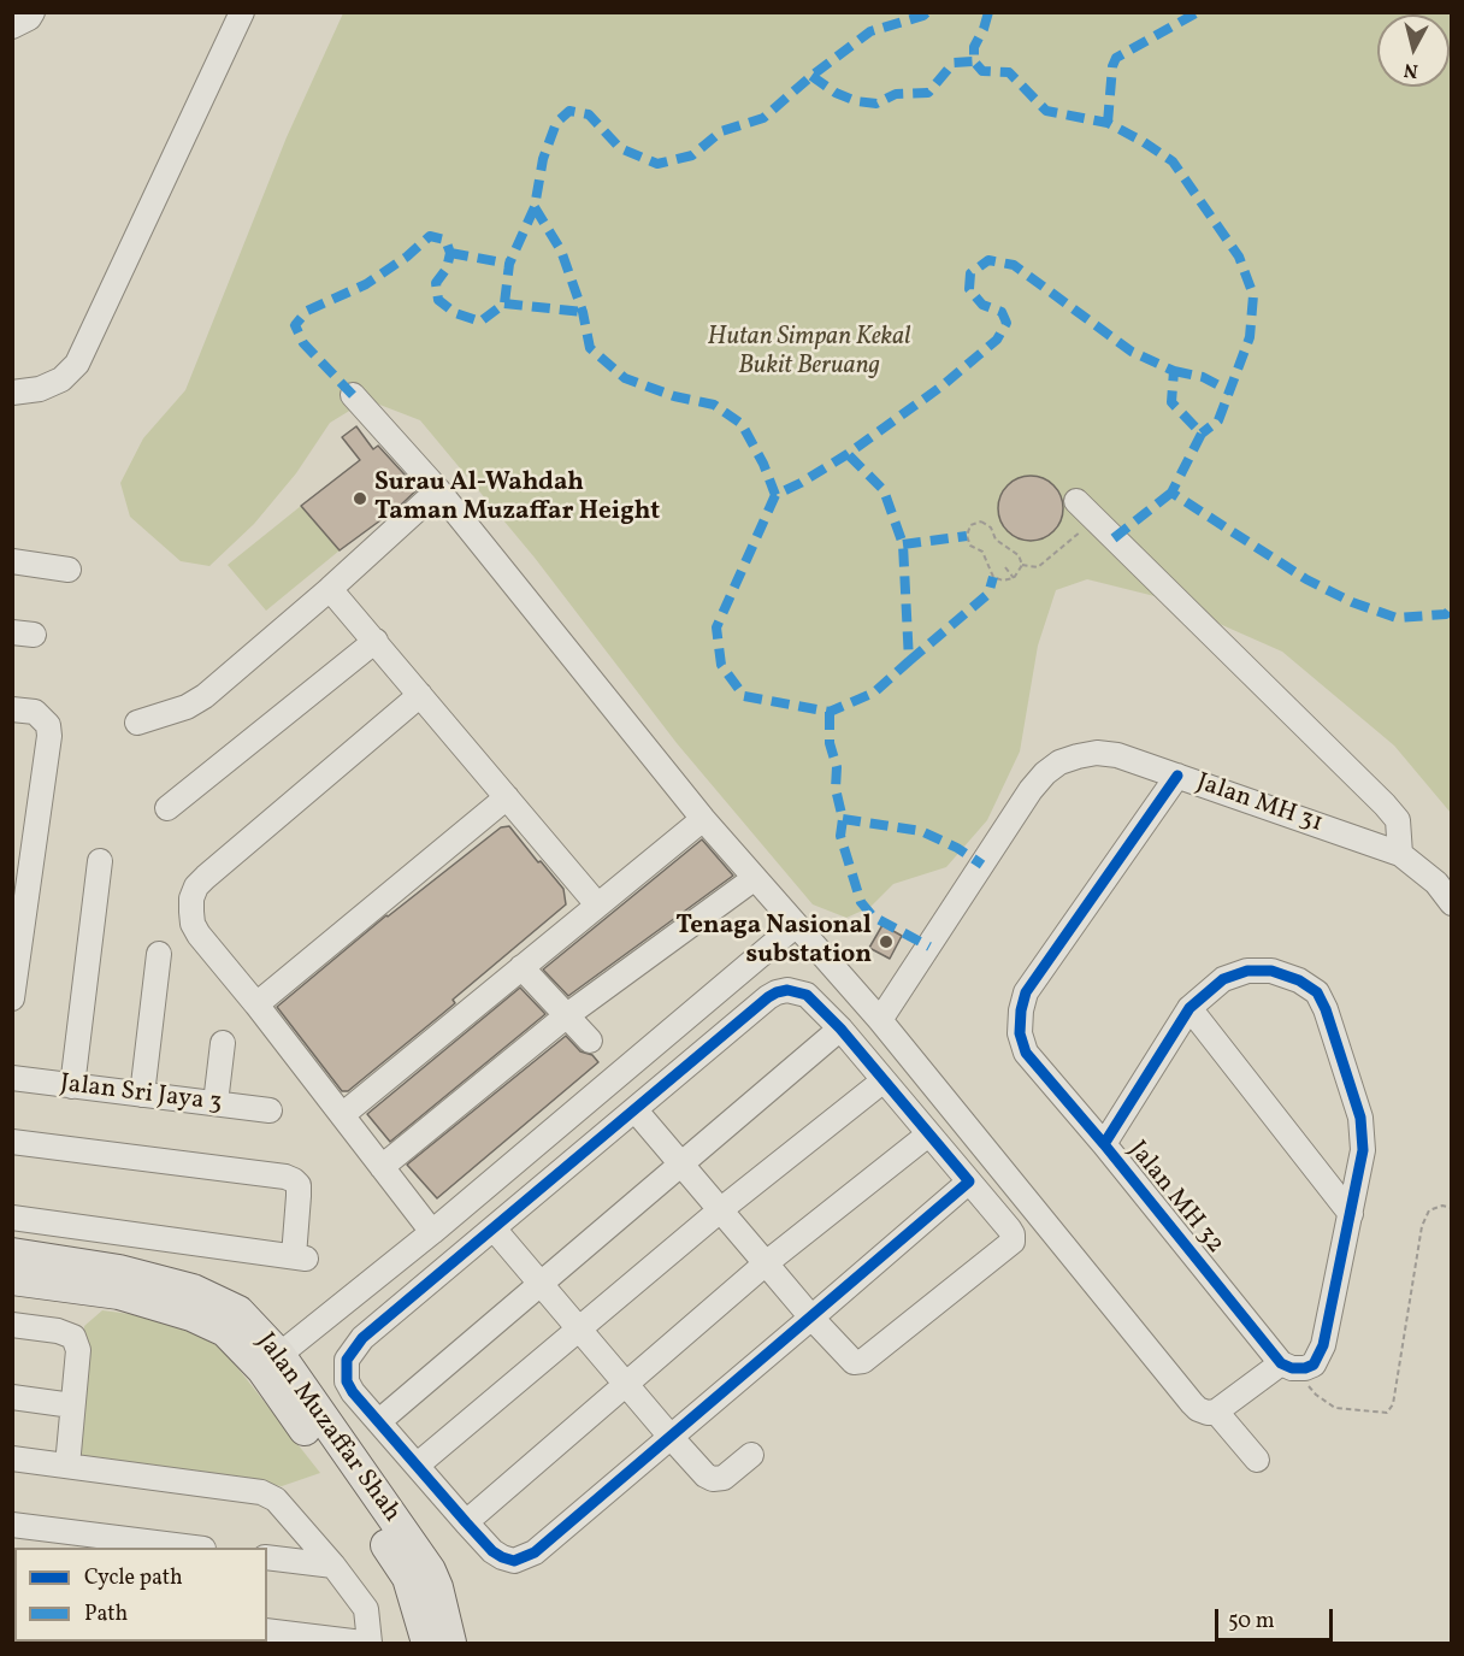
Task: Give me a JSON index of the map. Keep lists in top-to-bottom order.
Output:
{
  "streets": {
    "main road": ["Jalan Muzaffar Shah"],
    "street": ["Jalan MH 31", "Jalan Sri Jaya 3", "Jalan MH 32"]
  },
  "crossings": [
    ["Jalan MH 31", "Jalan MH 32"]
  ],
  "parks": ["Hutan Simpan Kekal Bukit Beruang"],
  "places": ["Surau Al-Wahdah Taman Muzaffar Height", "Tenaga Nasional substation"],
  "legend": ["Cycle path", "Path"],
  "scale_bar": "50 m",
  "north": "bottom"
}
